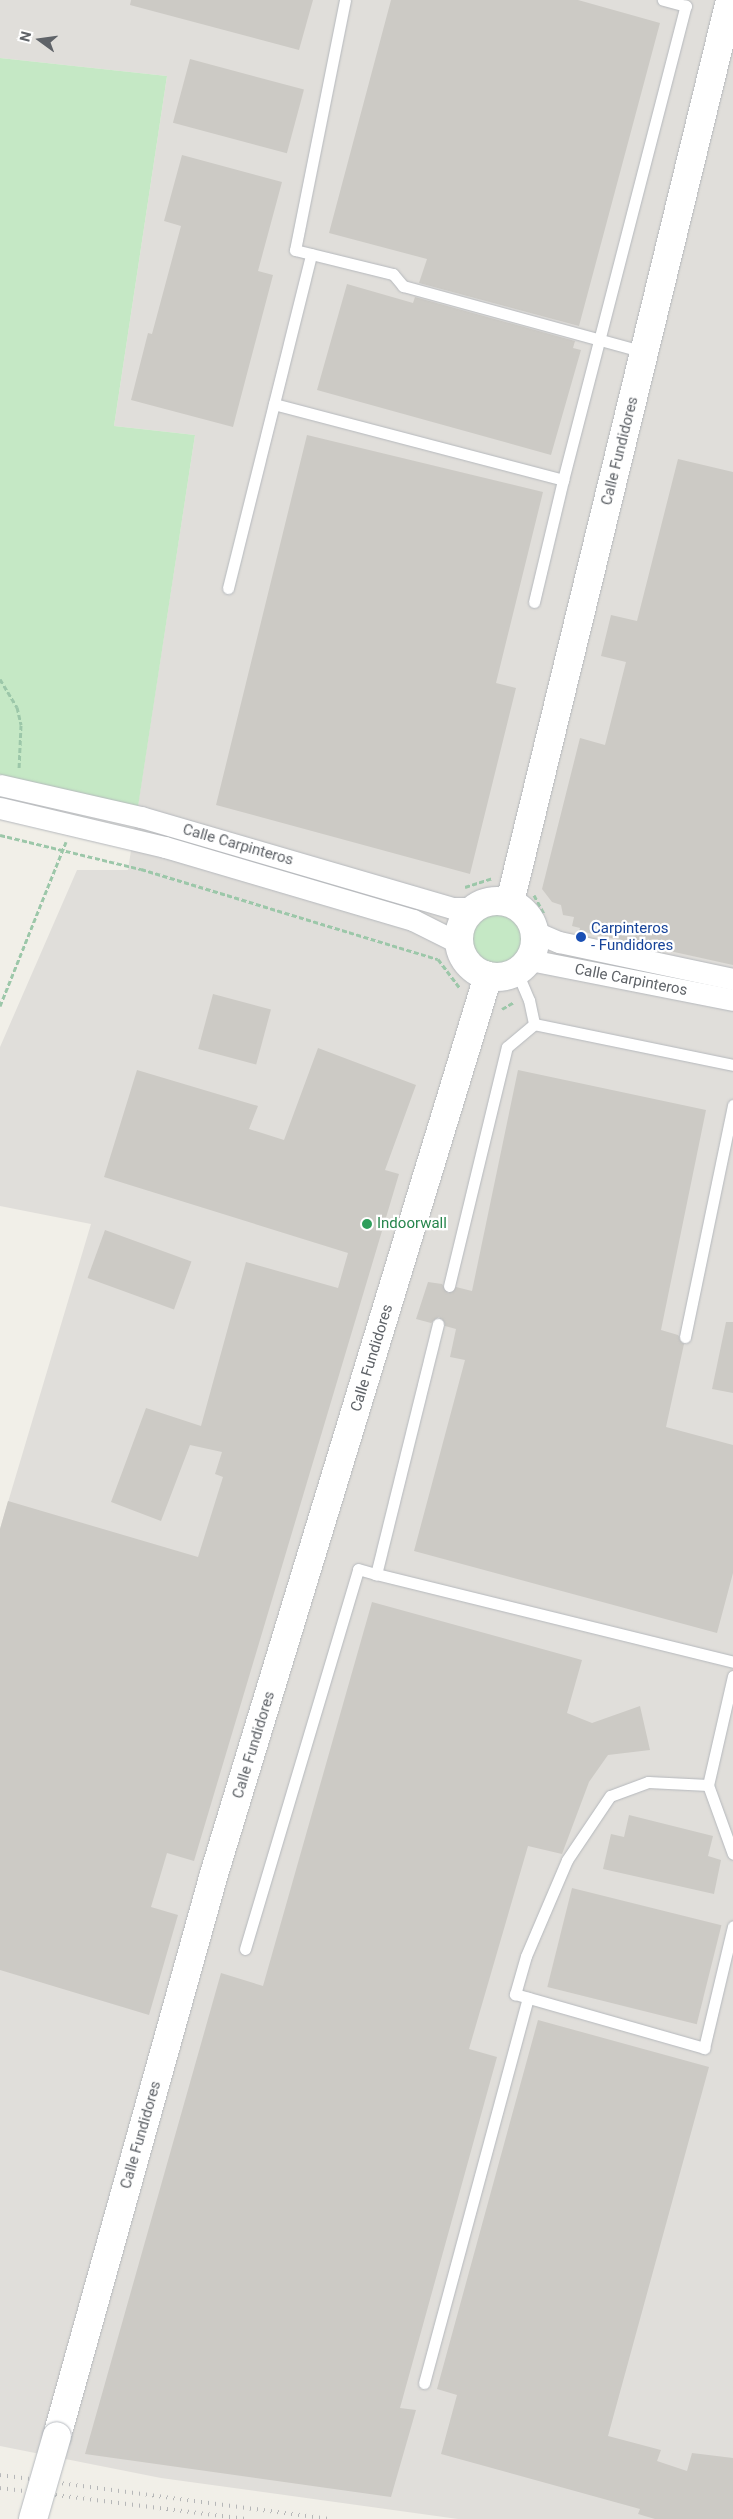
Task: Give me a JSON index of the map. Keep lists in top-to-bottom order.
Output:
{
  "streets": {
    "street": ["Calle Fundidores", "Calle Carpinteros"]
  },
  "crossings": [
    ["Calle Fundidores", "Calle Carpinteros"]
  ],
  "places": ["Carpinteros - Fundidores", "Indoorwall"],
  "north": "left"
}
